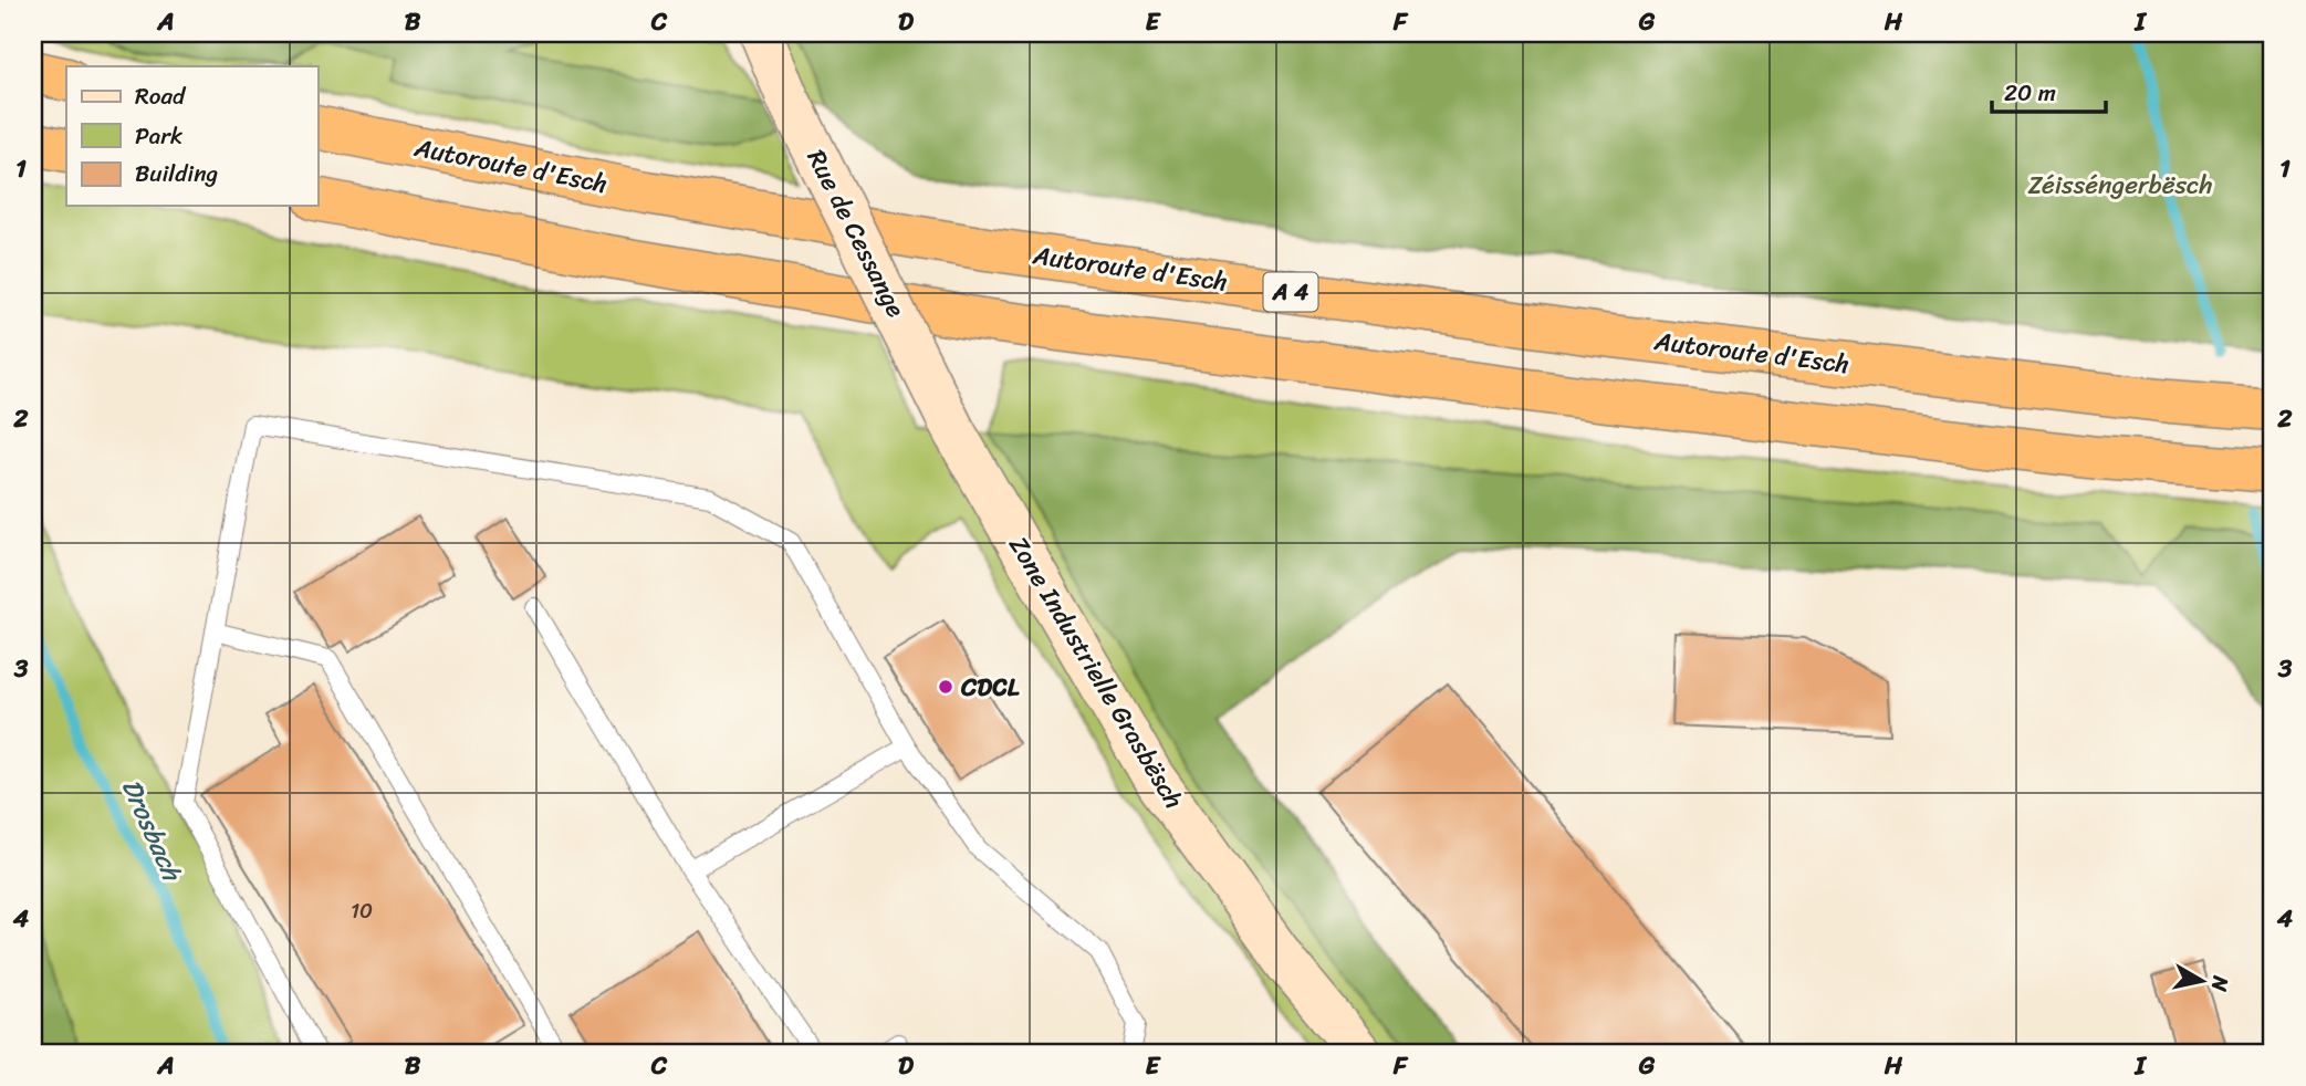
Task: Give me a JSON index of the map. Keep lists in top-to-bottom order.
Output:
{
  "streets": {
    "highway": ["Autoroute d'Esch", "A 4"],
    "main road": ["Rue de Cessange", "Zone Industrielle Grasbësch"]
  },
  "crossings": [
    ["Rue de Cessange", "Zone Industrielle Grasbësch"]
  ],
  "water": ["Drosbach"],
  "parks": ["Zéisséngerbësch"],
  "places": ["CDCL"],
  "house_numbers": ["10"],
  "legend": ["Road", "Park", "Building"],
  "scale_bar": "20 m",
  "north": "right",
  "grid": {
    "columns": [
      "A",
      "B",
      "C",
      "D",
      "E",
      "F",
      "G",
      "H",
      "I"
    ],
    "rows": [
      "1",
      "2",
      "3",
      "4"
    ]
  }
}
